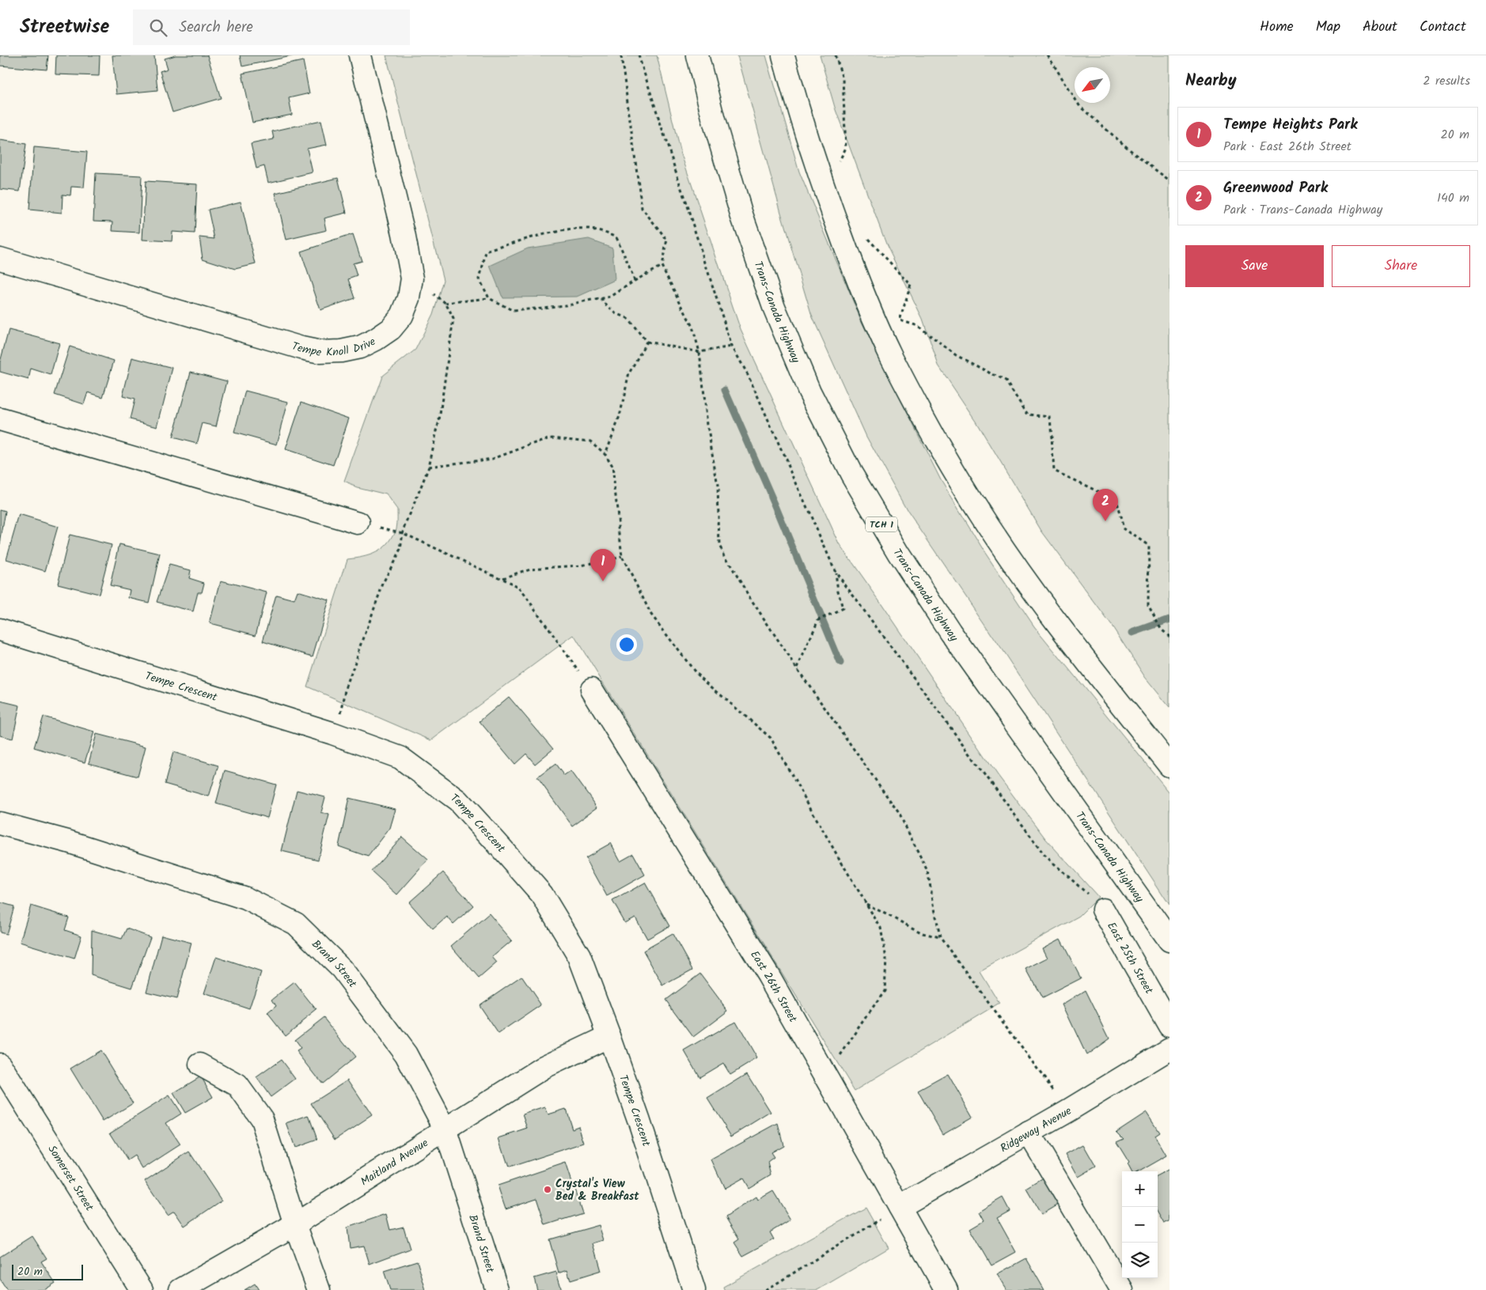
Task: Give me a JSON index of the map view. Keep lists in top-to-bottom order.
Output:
{
  "streets": {
    "main road": [
      "Trans-Canada Highway",
      "Tempe Knoll Drive",
      "TCH 1",
      "Tempe Crescent",
      "East 25th Street",
      "Brand Street",
      "East 26th Street",
      "Ridgeway Avenue",
      "Maitland Avenue",
      "Somerset Street"
    ]
  },
  "crossings": [
    ["Tempe Crescent", "Maitland Avenue"],
    ["Brand Street", "Maitland Avenue"],
    ["East 26th Street", "Ridgeway Avenue"]
  ],
  "places": ["Crystal's View Bed & Breakfast"],
  "scale_bar": "20 m",
  "north": "bottom left",
  "page": {
    "header": "Streetwise",
    "search": "Search here",
    "nav": [
      "Home",
      "Map",
      "About",
      "Contact"
    ],
    "heading": ["Nearby", "2 results"],
    "list": [
      {
        "mark": "1",
        "name": "Tempe Heights Park",
        "note": "Park · East 26th Street",
        "value": "20 m"
      },
      {
        "mark": "2",
        "name": "Greenwood Park",
        "note": "Park · Trans-Canada Highway",
        "value": "140 m"
      }
    ],
    "buttons": ["Save", "Share"],
    "pins": ["2", "1"],
    "map_buttons": ["+", "−"],
    "scale": "20 m"
  }
}
